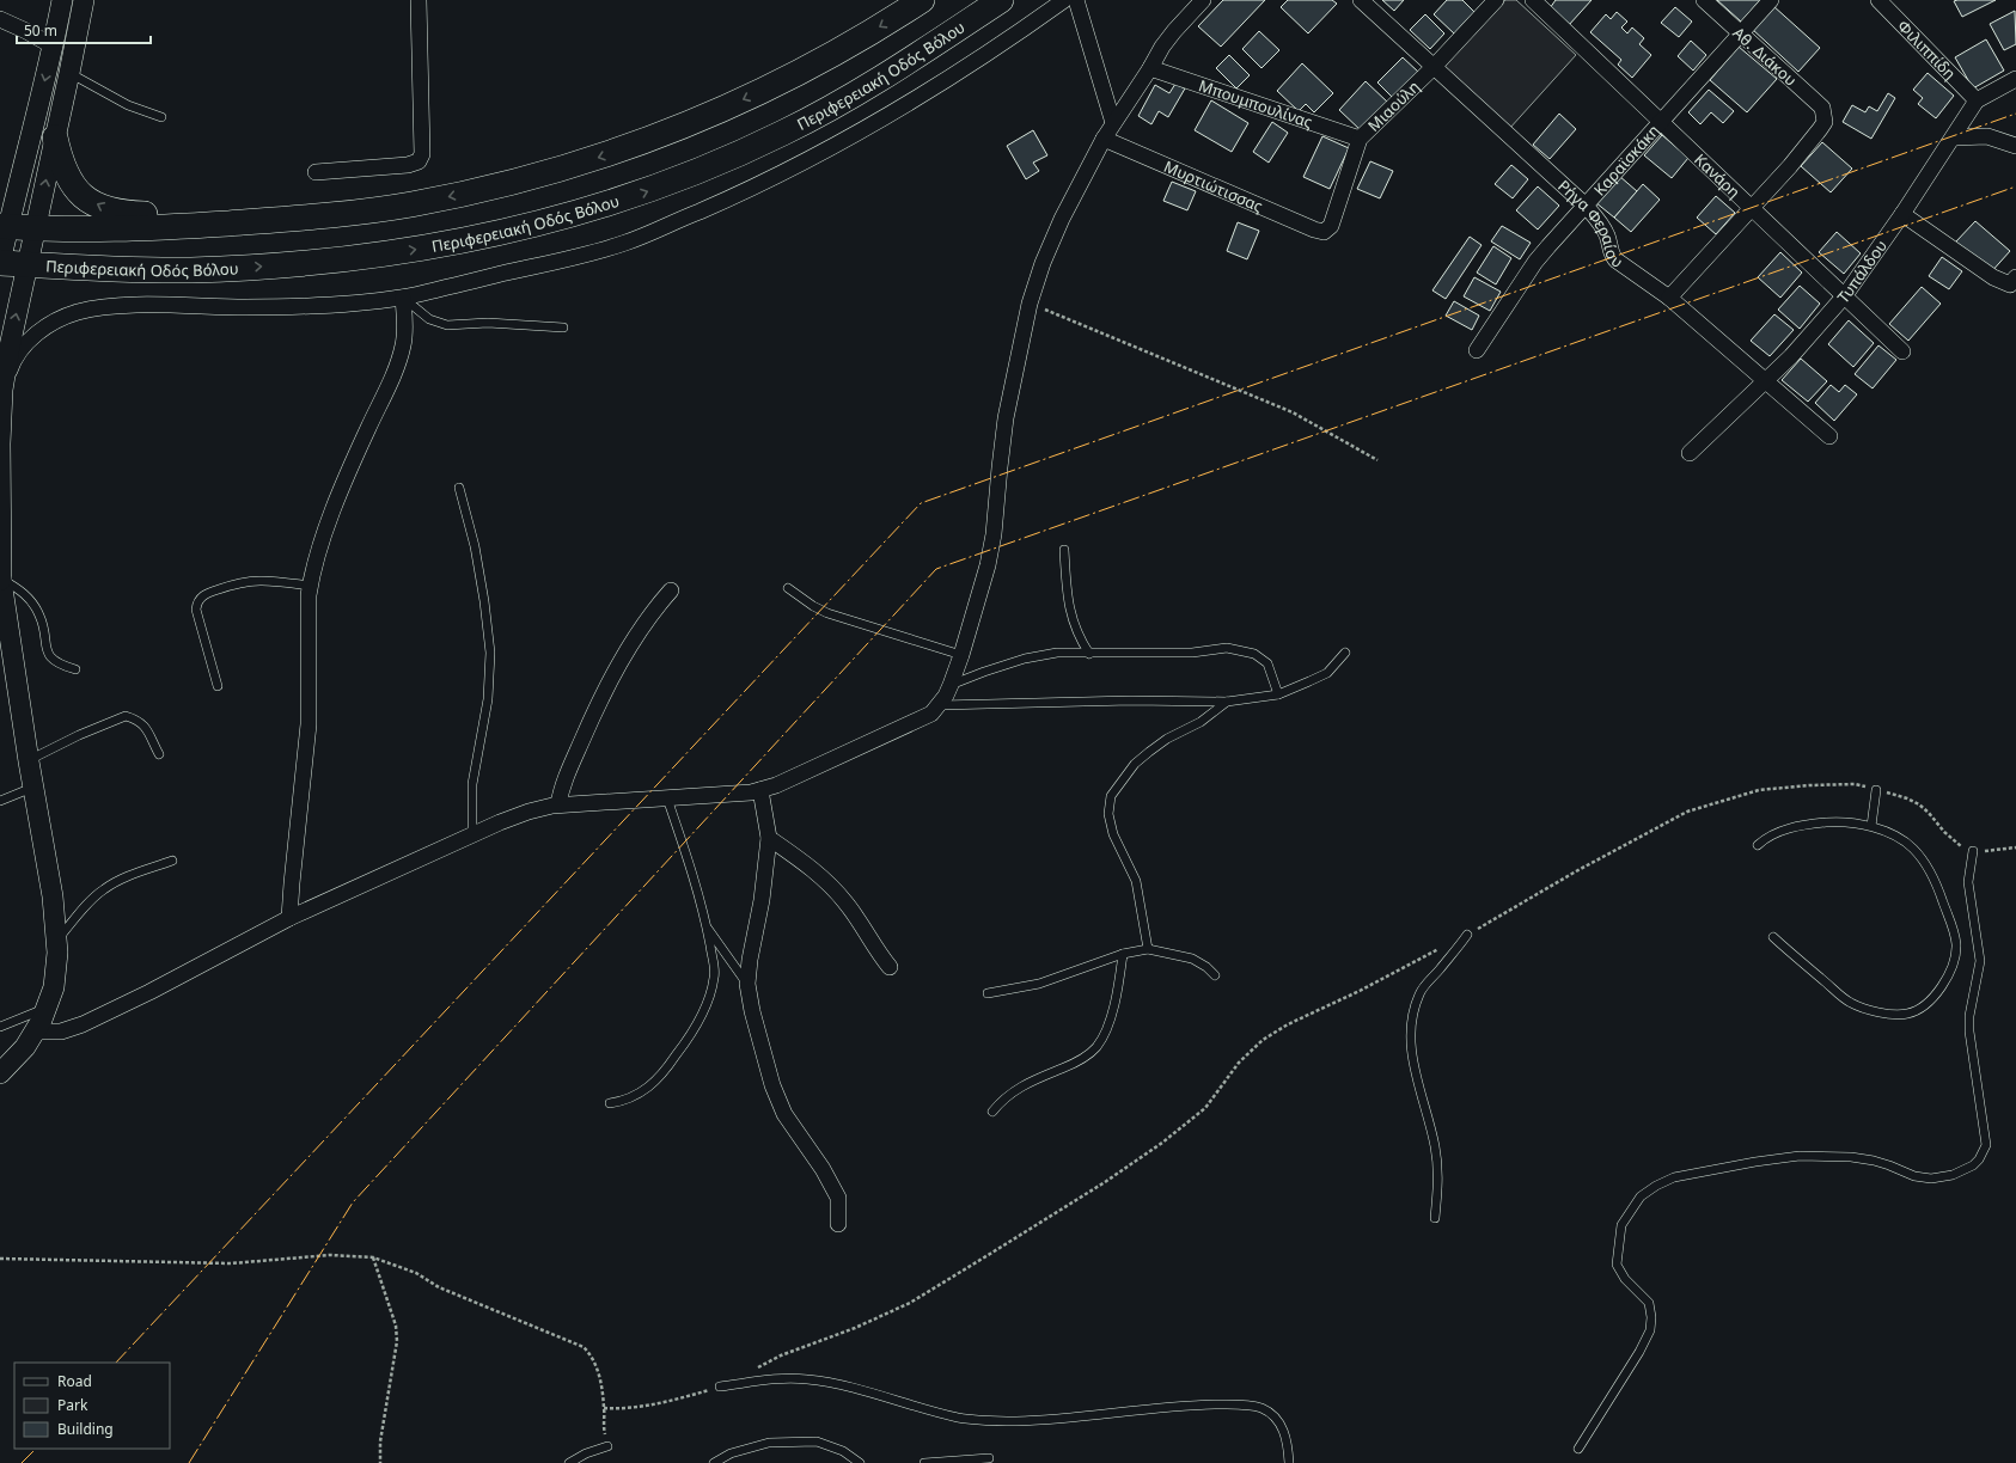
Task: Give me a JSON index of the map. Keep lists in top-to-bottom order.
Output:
{
  "streets": {
    "main road": ["Περιφερειακή Οδός Βόλου"],
    "street": [
      "Φιλιππίδη",
      "Αθ. Διάκου",
      "Μπουμπουλίνας",
      "Μιαούλη",
      "Καραϊσκάκη",
      "Κανάρη",
      "Μυρτιώτισσας",
      "Ρήγα Φεραίου",
      "Τυπάλδου"
    ]
  },
  "crossings": [
    ["Φιλιππίδη", "Τυπάλδου"],
    ["Αθ. Διάκου", "Καραϊσκάκη"],
    ["Αθ. Διάκου", "Κανάρη"],
    ["Μπουμπουλίνας", "Μιαούλη"],
    ["Μιαούλη", "Μυρτιώτισσας"],
    ["Μιαούλη", "Ρήγα Φεραίου"],
    ["Καραϊσκάκη", "Κανάρη"],
    ["Καραϊσκάκη", "Ρήγα Φεραίου"],
    ["Κανάρη", "Τυπάλδου"],
    ["Ρήγα Φεραίου", "Τυπάλδου"]
  ],
  "legend": ["Road", "Park", "Building"],
  "scale_bar": "50 m"
}
